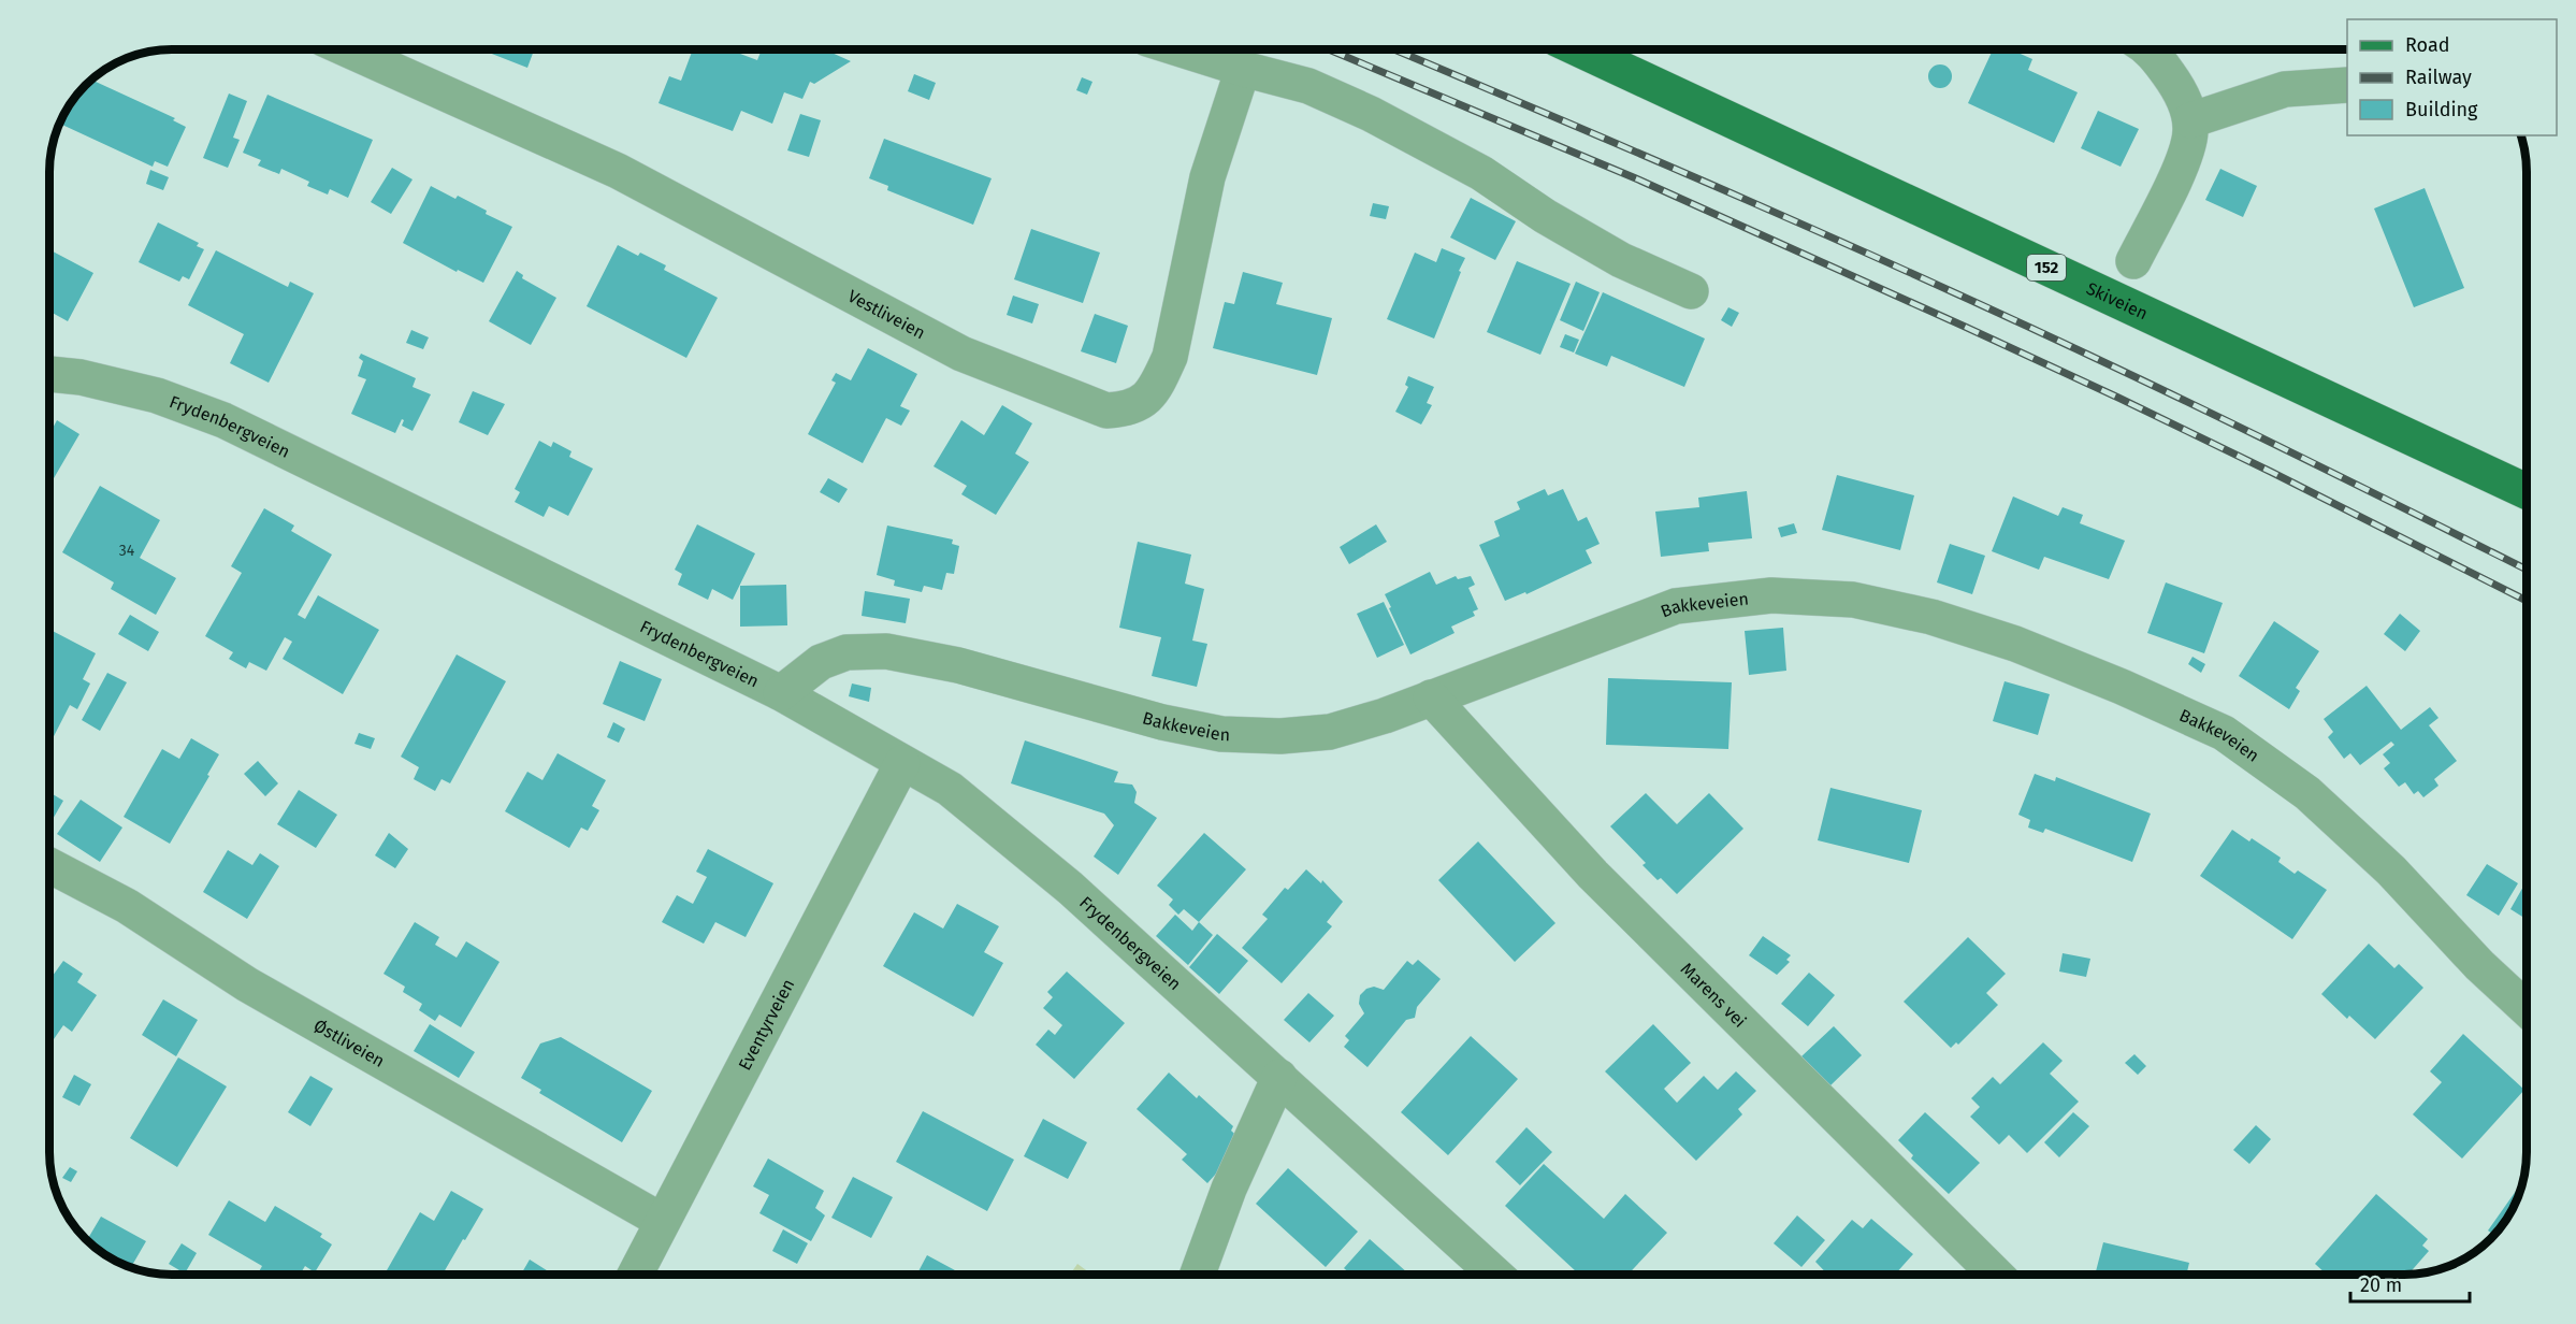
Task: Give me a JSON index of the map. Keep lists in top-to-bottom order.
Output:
{
  "streets": {
    "main road": ["152", "Skiveien"],
    "street": [
      "Vestliveien",
      "Frydenbergveien",
      "Bakkeveien",
      "Marens vei",
      "Eventyrveien",
      "Østliveien"
    ]
  },
  "crossings": [
    ["Frydenbergveien", "Bakkeveien"],
    ["Frydenbergveien", "Eventyrveien"],
    ["Bakkeveien", "Marens vei"],
    ["Eventyrveien", "Østliveien"]
  ],
  "house_numbers": ["34"],
  "legend": ["Road", "Railway", "Building"],
  "scale_bar": "20 m"
}
